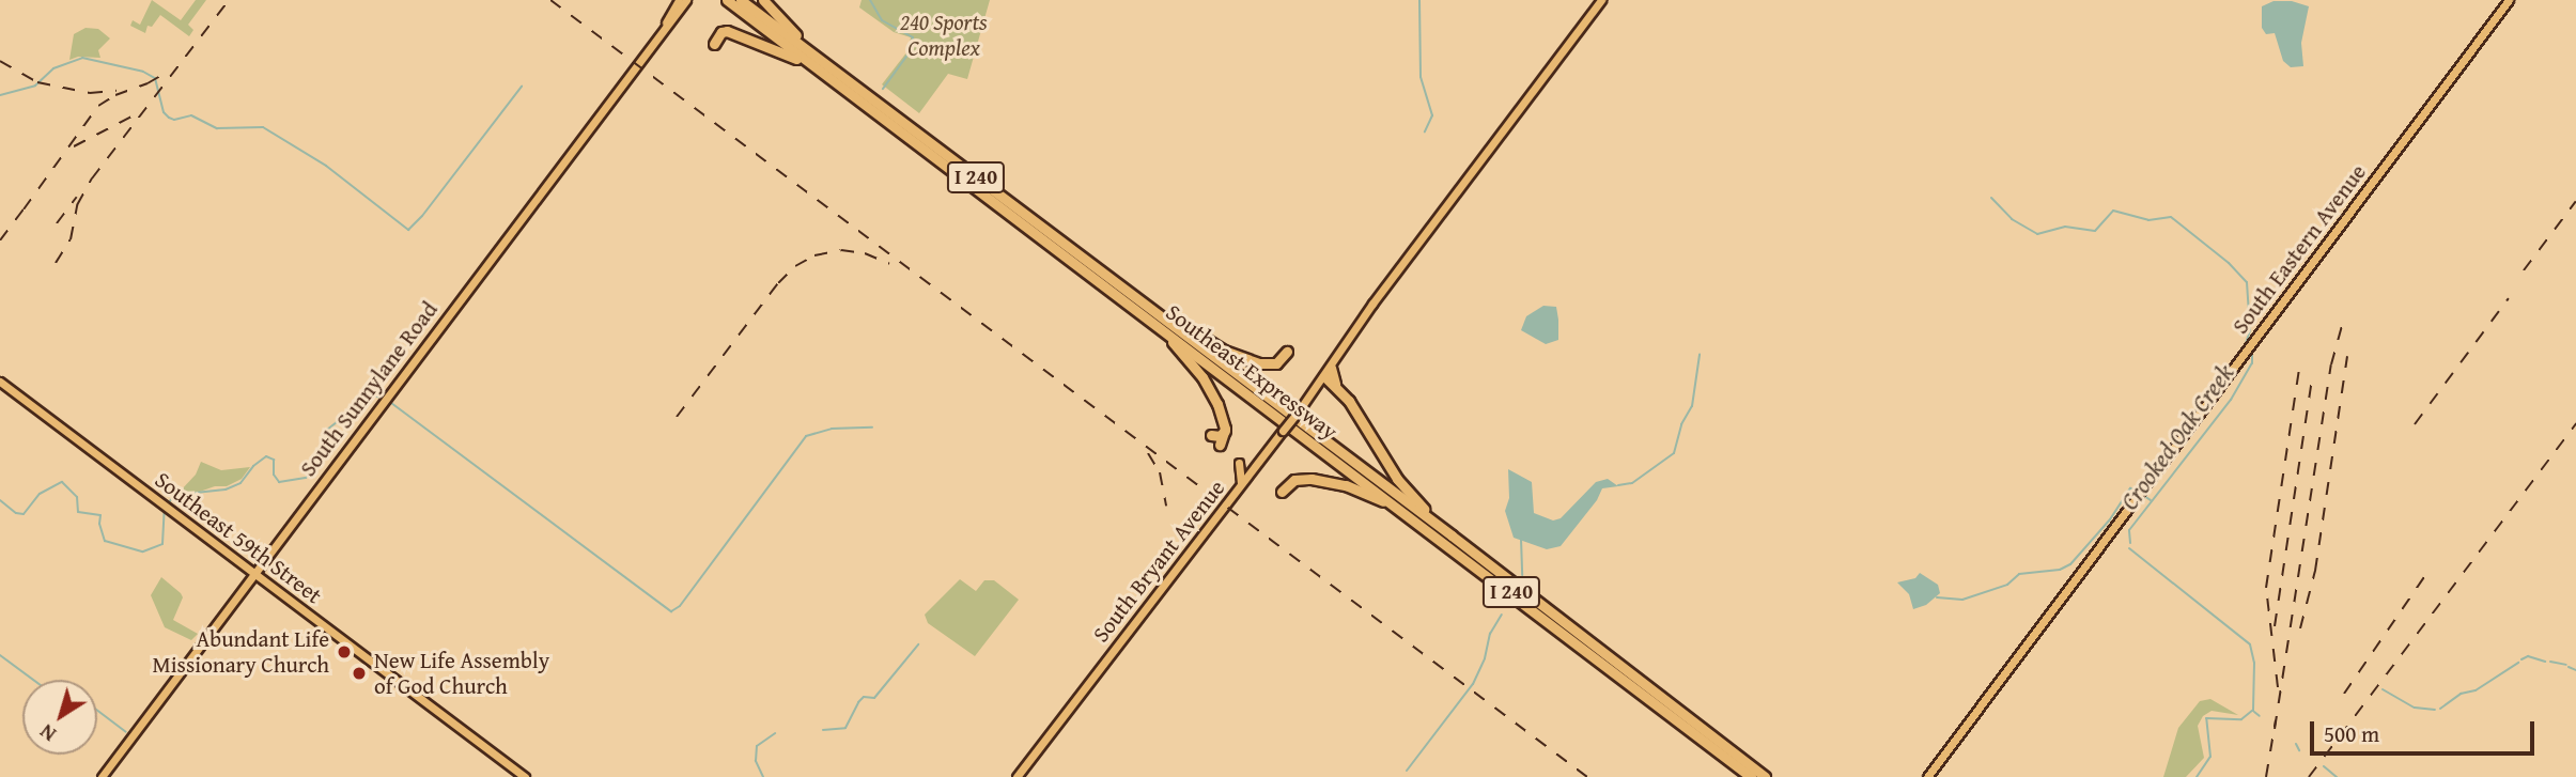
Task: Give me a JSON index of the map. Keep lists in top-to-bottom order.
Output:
{
  "streets": {
    "highway": ["I 240", "Southeast Expressway"],
    "main road": [
      "South Eastern Avenue",
      "South Sunnylane Road",
      "Southeast 59th Street",
      "South Bryant Avenue"
    ]
  },
  "crossings": [
    ["South Sunnylane Road", "Southeast 59th Street"]
  ],
  "water": ["Crooked Oak Creek"],
  "parks": ["240 Sports Complex"],
  "places": ["Abundant Life Missionary Church", "New Life Assembly of God Church"],
  "scale_bar": "500 m",
  "north": "bottom left"
}
